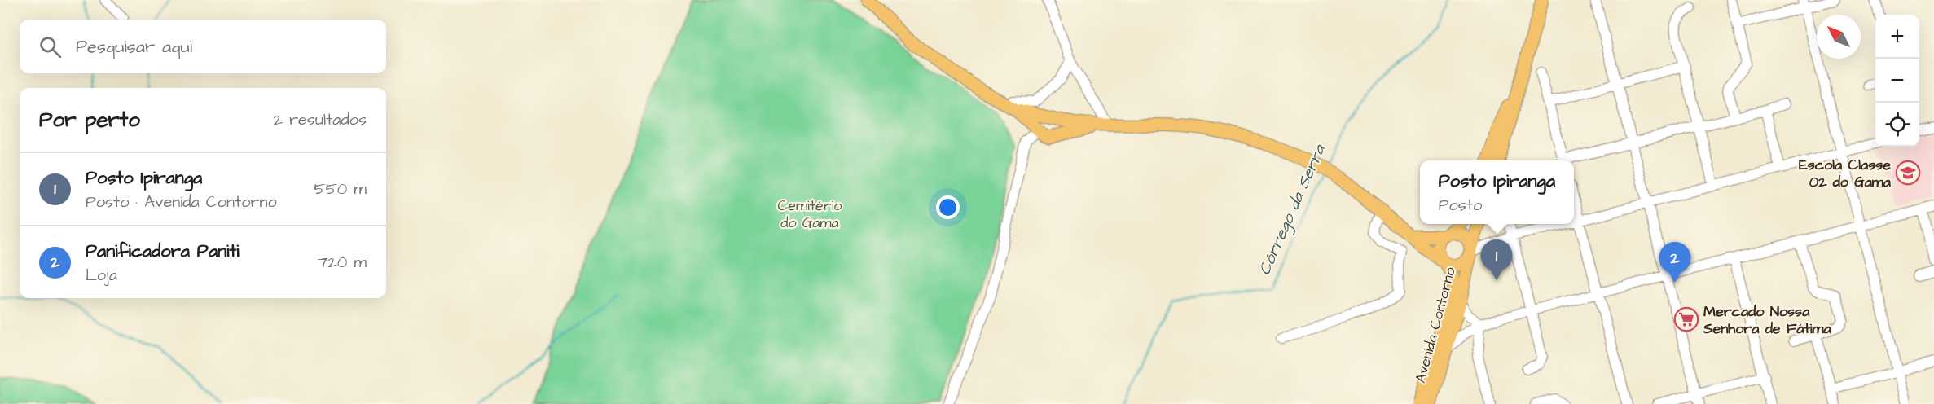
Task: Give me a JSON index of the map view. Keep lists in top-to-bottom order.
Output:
{
  "streets": {
    "main road": ["Avenida Contorno"]
  },
  "water": ["Córrego da Serra"],
  "parks": ["Cemitério do Gama"],
  "places": {
    "school or university": ["Escola Classe 02 do Gama"],
    "supermarket": ["Mercado Nossa Senhora de Fátima"]
  },
  "north": "top left",
  "page": {
    "map_buttons": ["+", "−"],
    "search": "Pesquisar aqui",
    "heading": ["Por perto", "2 resultados"],
    "list": [
      {
        "mark": "1",
        "name": "Posto Ipiranga",
        "note": "Posto · Avenida Contorno",
        "value": "550 m"
      },
      {
        "mark": "2",
        "name": "Panificadora Paniti",
        "note": "Loja",
        "value": "720 m"
      }
    ],
    "popup": ["Posto Ipiranga", "Posto"],
    "pins": ["1", "2"]
  }
}
